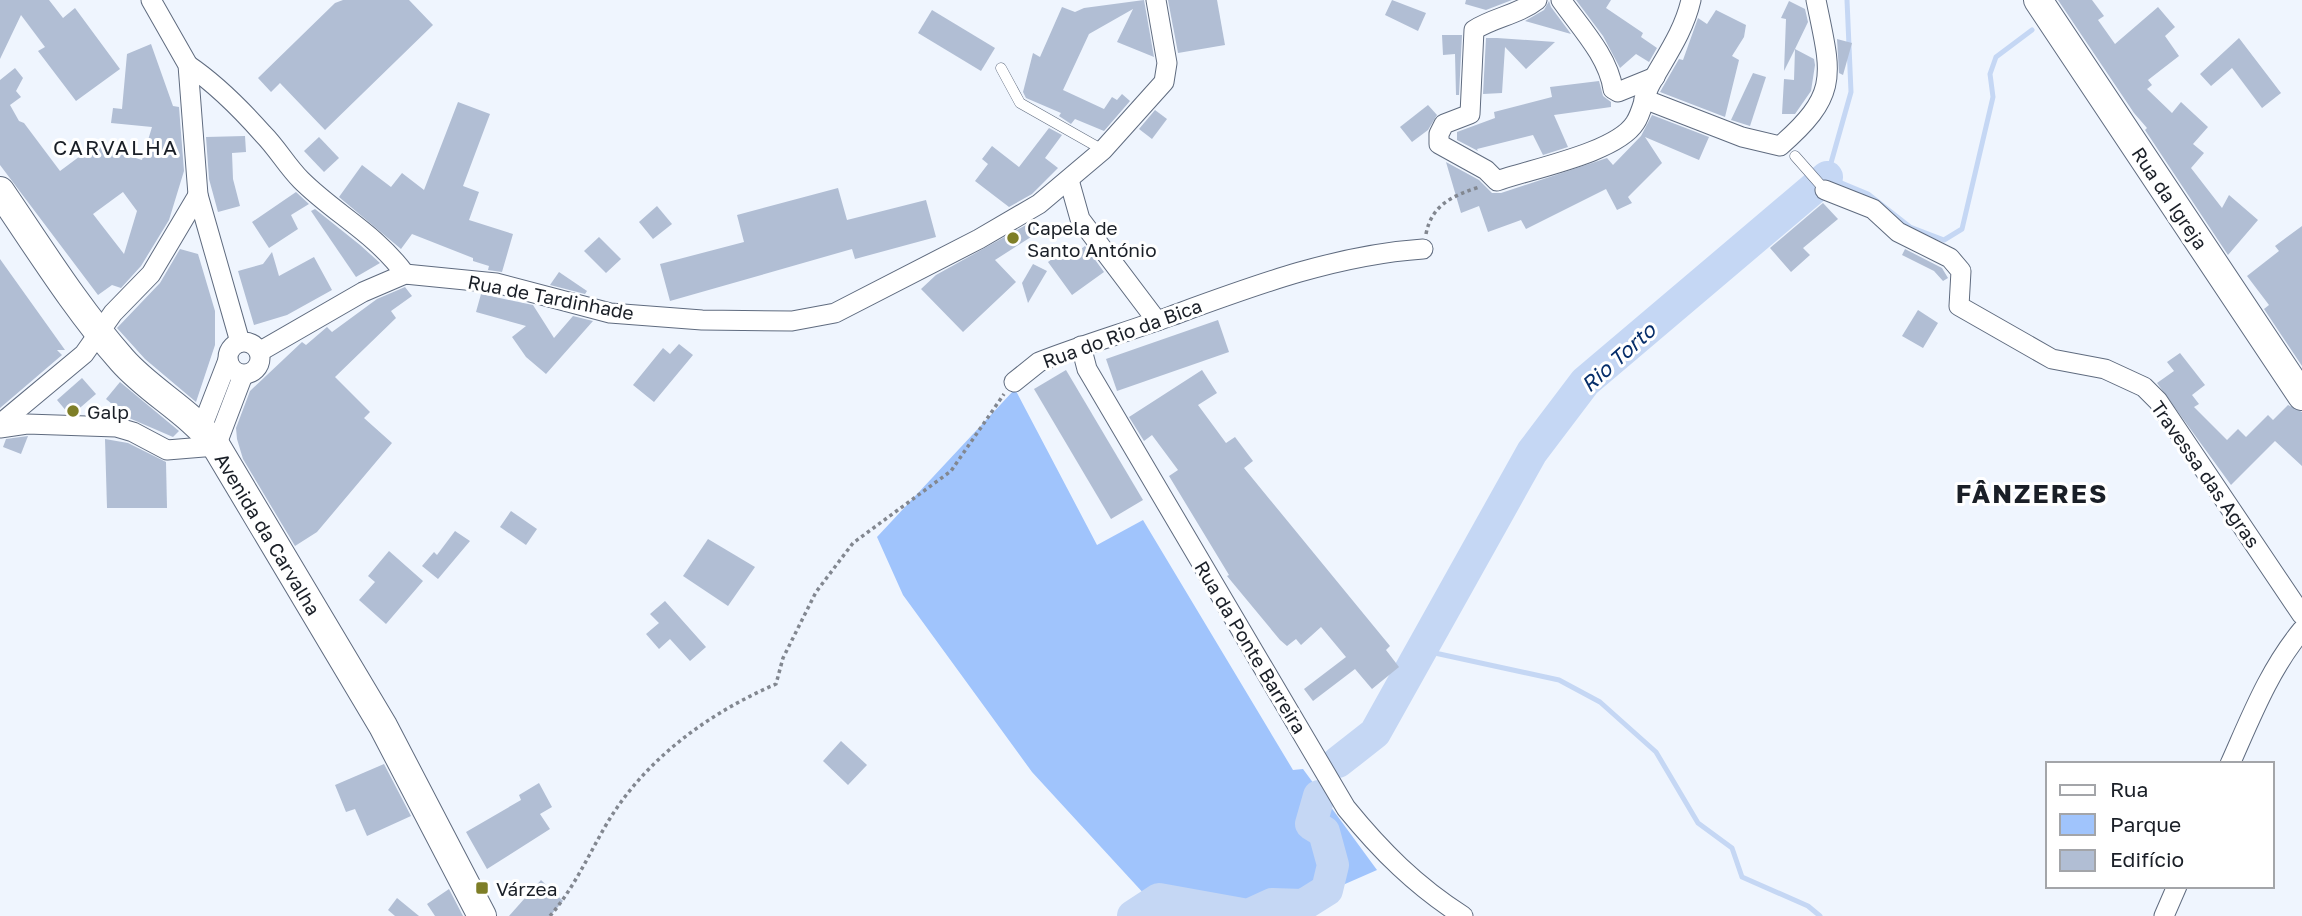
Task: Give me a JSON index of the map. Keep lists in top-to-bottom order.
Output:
{
  "streets": {
    "street": [
      "Rua da Igreja",
      "Rua de Tardinhade",
      "Rua do Rio da Bica",
      "Travessa das Agras",
      "Avenida da Carvalha",
      "Rua da Ponte Barreira"
    ]
  },
  "crossings": [
    ["Rua do Rio da Bica", "Rua da Ponte Barreira"]
  ],
  "districts": ["CARVALHA", "FÂNZERES"],
  "water": ["Rio Torto"],
  "places": {
    "other": ["Capela de Santo António", "Galp"],
    "transit": ["Várzea"]
  },
  "legend": ["Rua", "Parque", "Edifício"]
}
